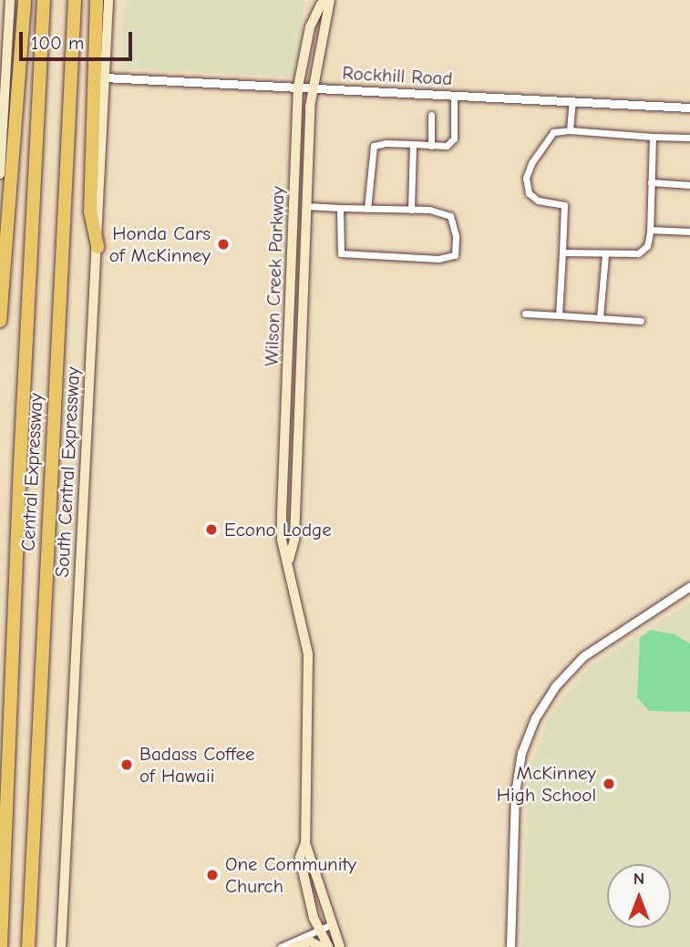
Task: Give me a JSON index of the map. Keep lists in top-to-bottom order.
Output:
{
  "streets": {
    "highway": ["Central Expressway"],
    "main road": ["Wilson Creek Parkway", "South Central Expressway"],
    "street": ["Rockhill Road"]
  },
  "crossings": [
    ["Rockhill Road", "Wilson Creek Parkway"],
    ["Rockhill Road", "South Central Expressway"]
  ],
  "places": [
    "Honda Cars of McKinney",
    "Econo Lodge",
    "Badass Coffee of Hawaii",
    "McKinney High School",
    "One Community Church"
  ],
  "scale_bar": "100 m",
  "north": "top"
}
